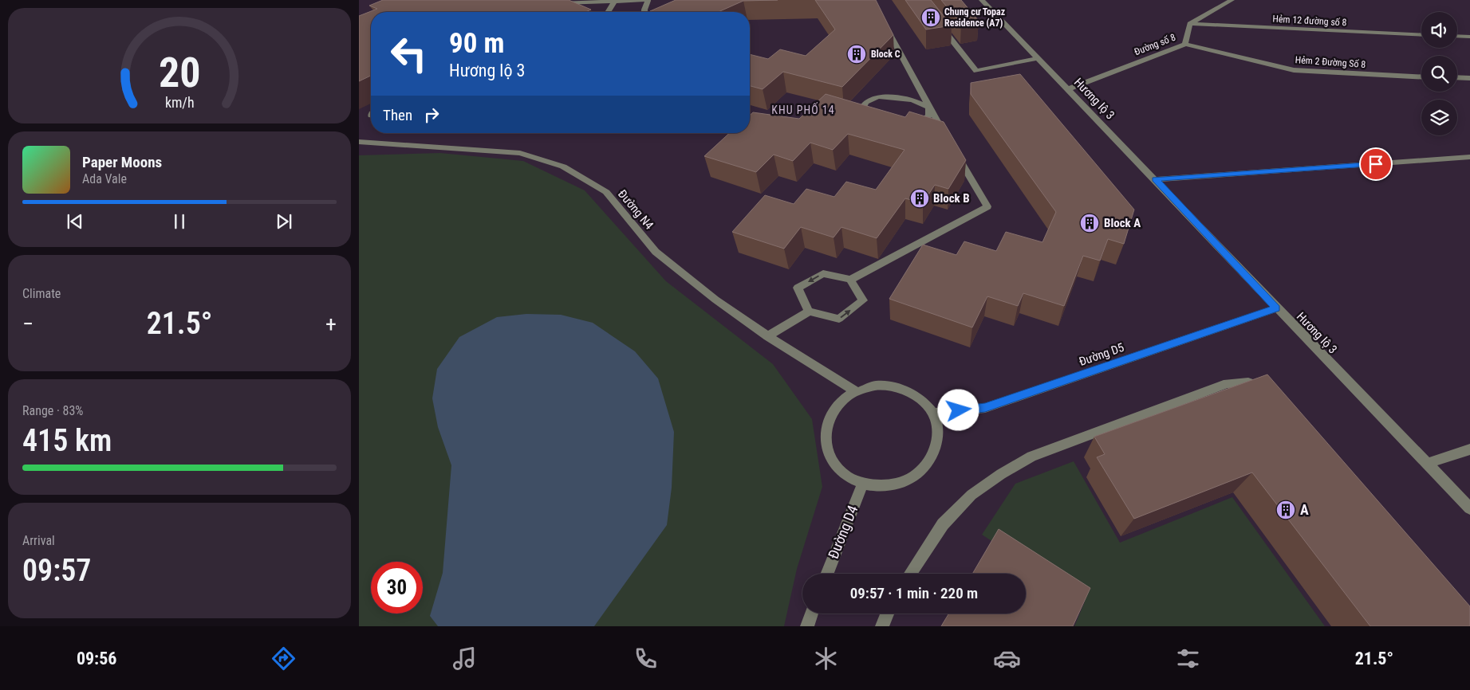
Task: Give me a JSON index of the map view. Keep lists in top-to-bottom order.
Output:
{
  "streets": {
    "street": [
      "Hẻm 12 đường số 8",
      "Đường số 8",
      "Hẻm 2 Đường Số 8",
      "Hương lộ 3",
      "Đường N4",
      "Đường D5",
      "Đường D4"
    ]
  },
  "crossings": [
    ["Hẻm 12 đường số 8", "Đường số 8"],
    ["Đường số 8", "Hẻm 2 Đường Số 8"],
    ["Đường số 8", "Hương lộ 3"],
    ["Hương lộ 3", "Đường D5"],
    ["Đường N4", "Đường D5"],
    ["Đường N4", "Đường D4"],
    ["Đường D5", "Đường D4"]
  ],
  "districts": ["KHU PHỐ 14"],
  "places": {
    "building": [
      "Chung cư Topaz Residence (A7)",
      "Block C",
      "Block B",
      "Block A",
      "A"
    ]
  },
  "page": {
    "turn": ["90 m", "Hương lộ 3"],
    "then": "Then",
    "song": ["Paper Moons", "Ada Vale"],
    "tile": [
      "Climate",
      ["Range · 83%", "415 km"],
      ["Arrival", "09:57"]
    ],
    "heat": ["−", "21.5°", "+"],
    "limit": "30",
    "trip": "09:57 · 1 min · 220 m",
    "tabs": ["09:56", "21.5°"],
    "gauge": ["20", "km/h"]
  }
}
